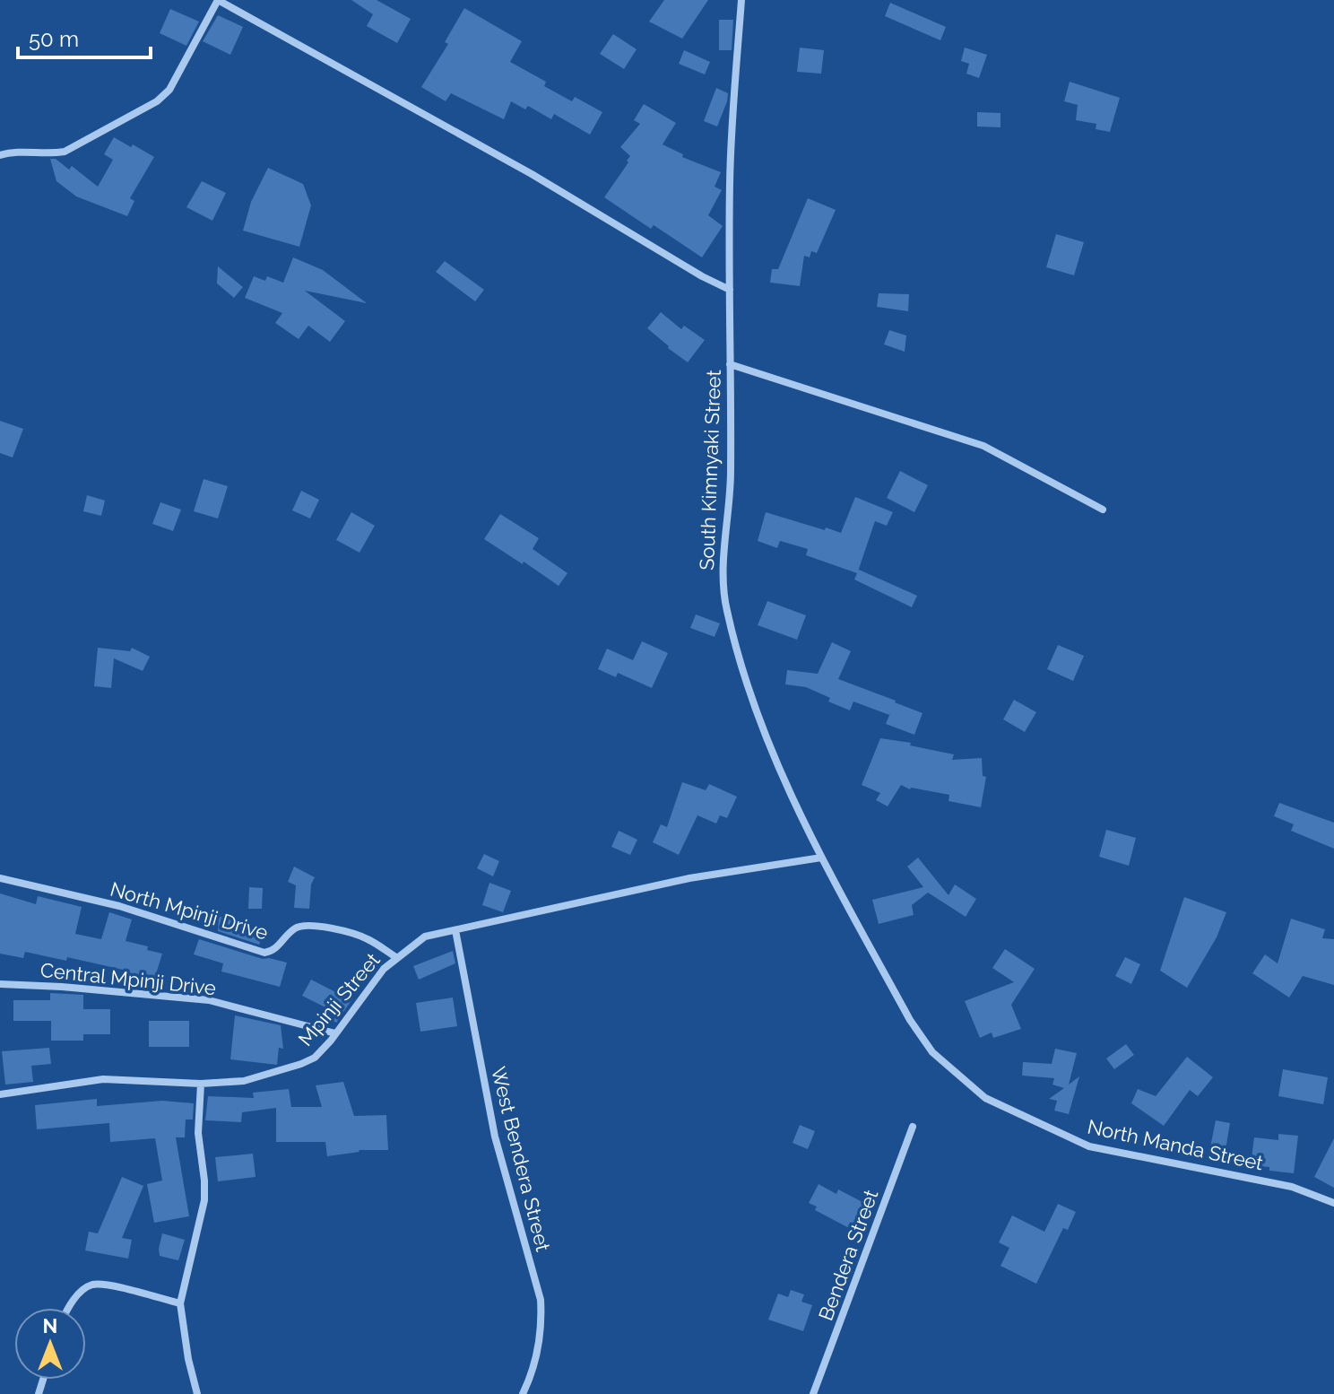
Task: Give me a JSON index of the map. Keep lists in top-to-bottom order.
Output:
{
  "streets": {
    "street": [
      "South Kimnyaki Street",
      "North Mpinji Drive",
      "Central Mpinji Drive",
      "Mpinji Street",
      "North Manda Street",
      "West Bendera Street",
      "Bendera Street"
    ]
  },
  "crossings": [
    ["South Kimnyaki Street", "Mpinji Street"],
    ["South Kimnyaki Street", "North Manda Street"],
    ["North Mpinji Drive", "Mpinji Street"],
    ["Central Mpinji Drive", "Mpinji Street"],
    ["Mpinji Street", "West Bendera Street"]
  ],
  "scale_bar": "50 m",
  "north": "top"
}
